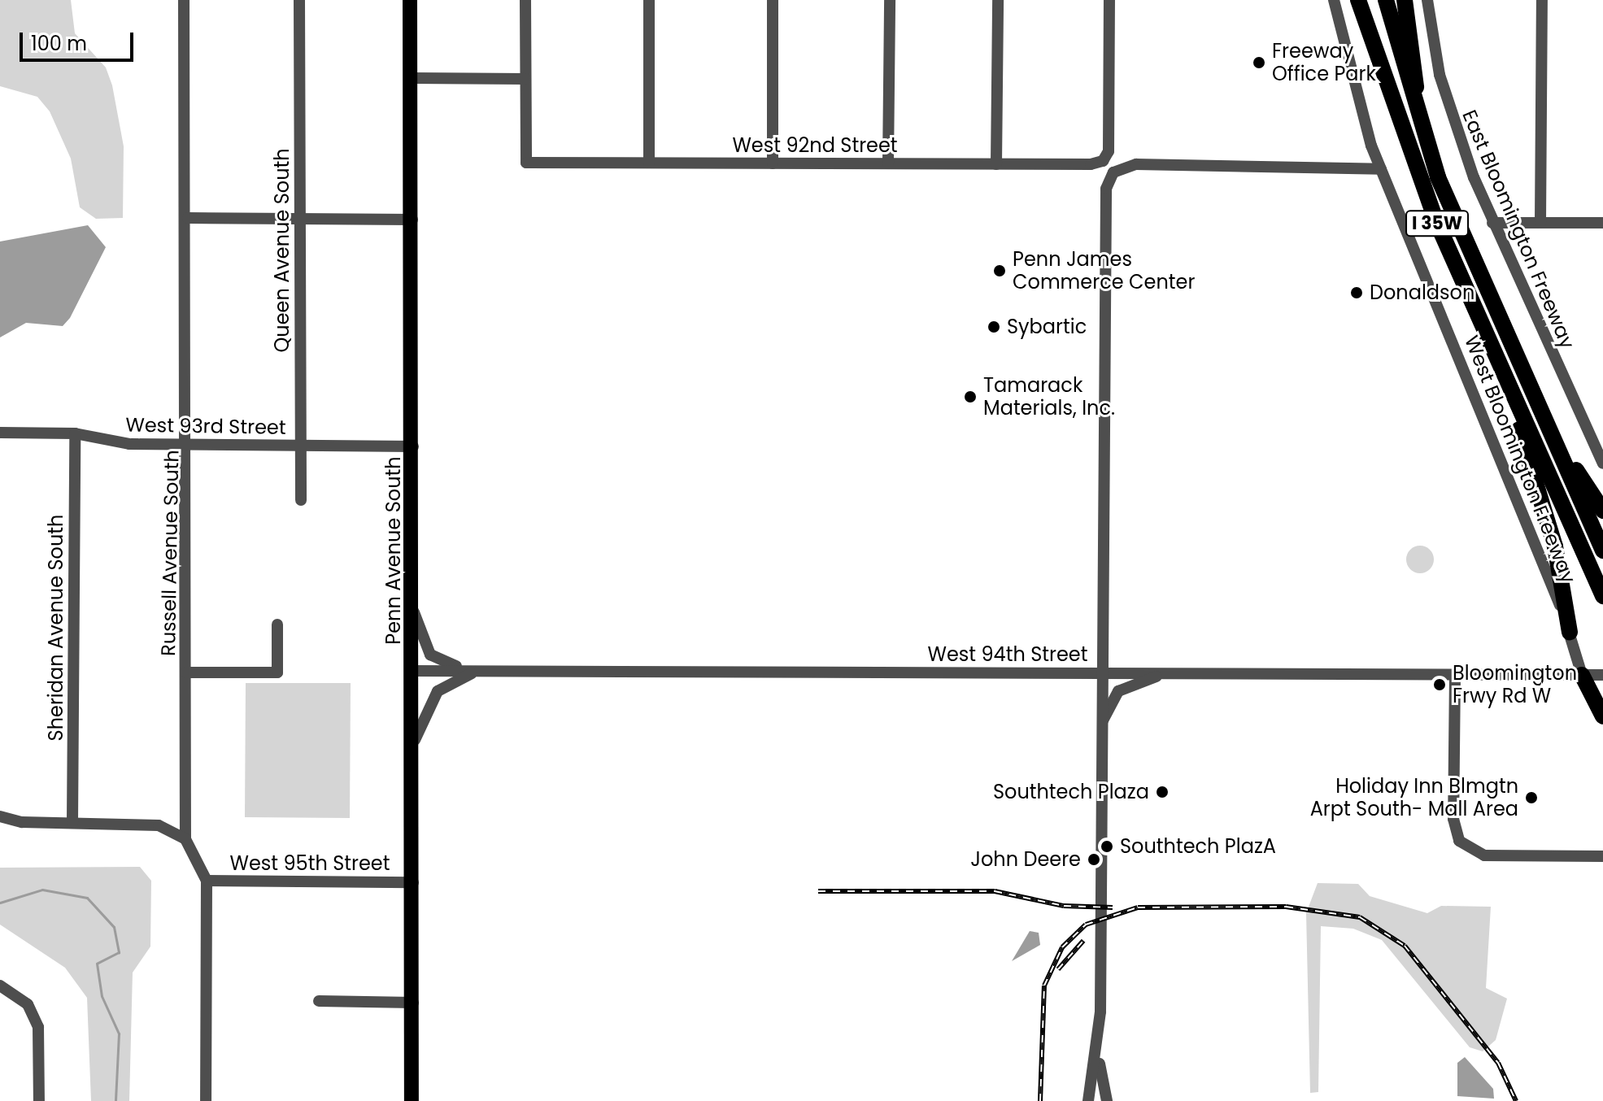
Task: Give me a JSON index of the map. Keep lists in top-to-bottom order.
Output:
{
  "streets": {
    "highway": ["I 35W"],
    "main road": ["Penn Avenue South"],
    "street": [
      "West 92nd Street",
      "East Bloomington Freeway",
      "Queen Avenue South",
      "West 93rd Street",
      "West Bloomington Freeway",
      "Russell Avenue South",
      "Sheridan Avenue South",
      "West 94th Street",
      "West 95th Street"
    ]
  },
  "crossings": [
    ["Queen Avenue South", "West 93rd Street"],
    ["West 93rd Street", "Penn Avenue South"],
    ["West 93rd Street", "Russell Avenue South"],
    ["West 93rd Street", "Sheridan Avenue South"],
    ["West Bloomington Freeway", "West 94th Street"],
    ["Penn Avenue South", "West 94th Street"],
    ["Penn Avenue South", "West 95th Street"],
    ["Russell Avenue South", "West 95th Street"]
  ],
  "places": [
    "Freeway Office Park",
    "Penn James Commerce Center",
    "Donaldson",
    "Sybartic",
    "Tamarack Materials, Inc.",
    "Bloomington Frwy Rd W",
    "Southtech Plaza",
    "Holiday Inn Blmgtn Arpt South- Mall Area",
    "Southtech PlazA",
    "John Deere"
  ],
  "scale_bar": "100 m"
}
